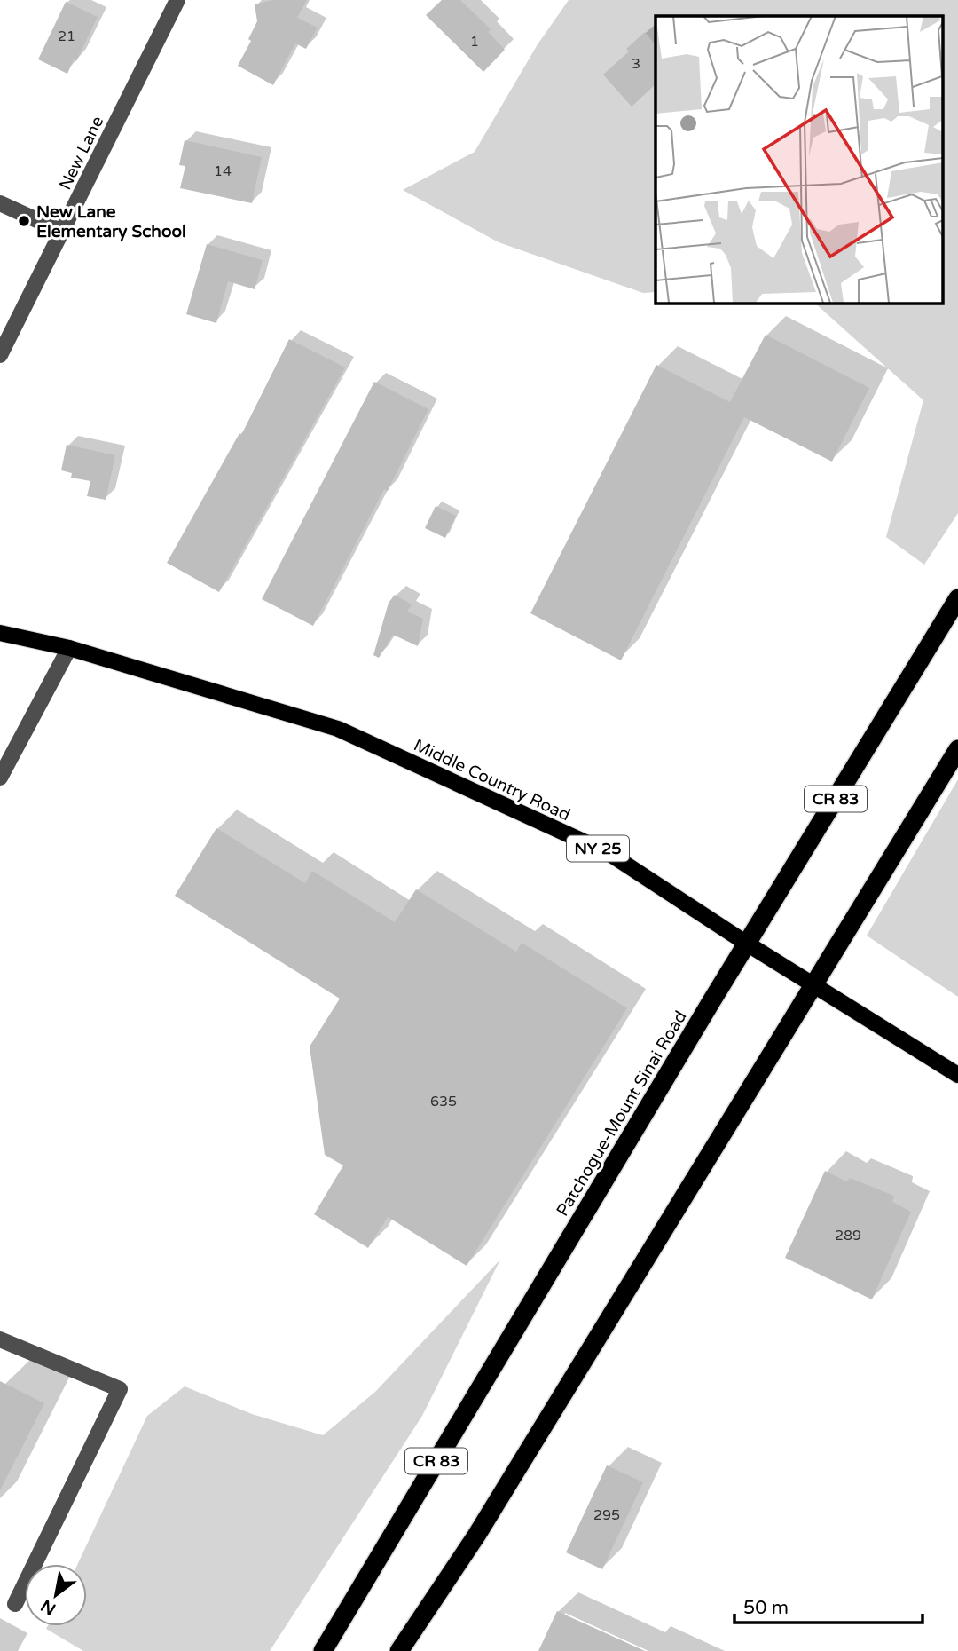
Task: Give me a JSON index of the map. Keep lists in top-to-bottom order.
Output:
{
  "streets": {
    "highway": ["CR 83", "Patchogue-Mount Sinai Road"],
    "main road": ["Middle Country Road", "NY 25"],
    "street": ["New Lane"]
  },
  "crossings": [
    ["Middle Country Road", "Patchogue-Mount Sinai Road"]
  ],
  "places": ["New Lane Elementary School"],
  "house_numbers": [
    "21",
    "1",
    "3",
    "14",
    "635",
    "289",
    "295"
  ],
  "scale_bar": "50 m",
  "north": "bottom left"
}
